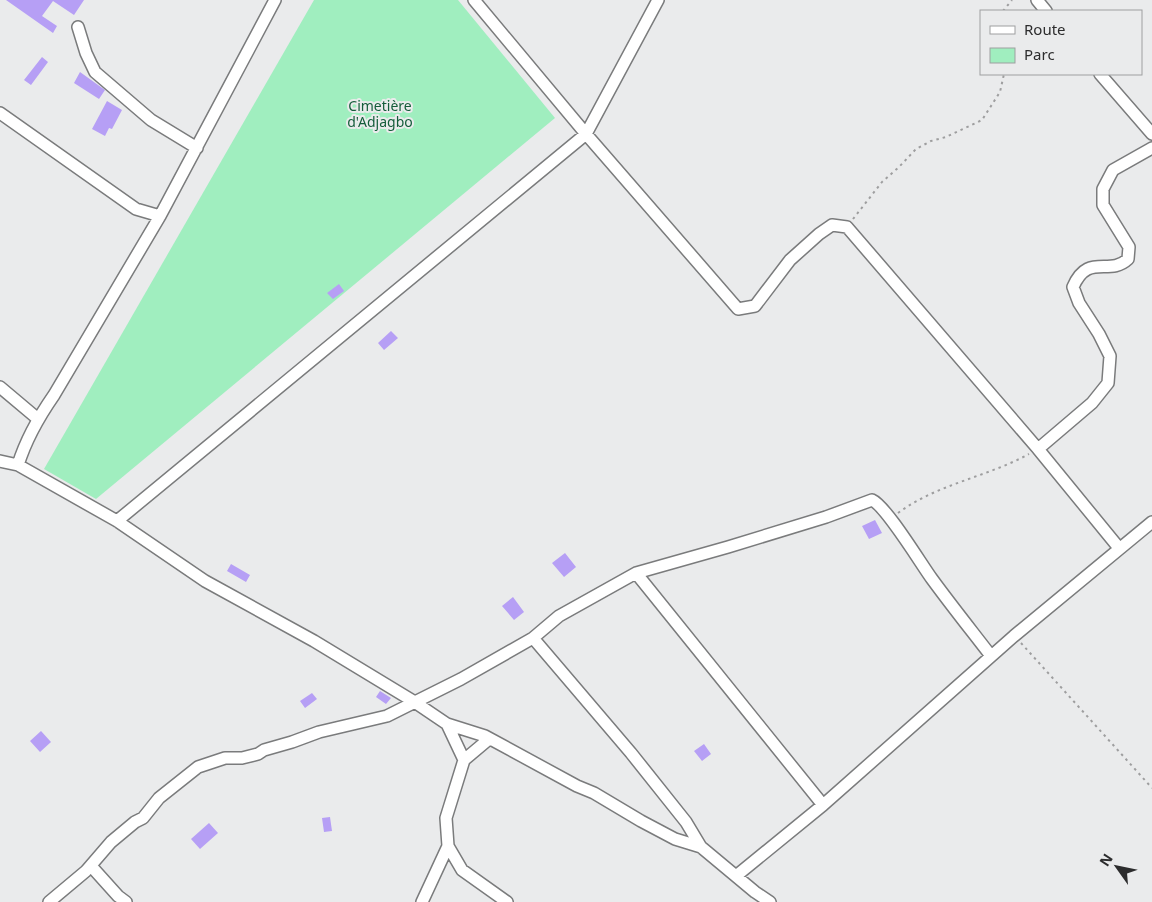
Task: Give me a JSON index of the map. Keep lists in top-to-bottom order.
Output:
{
  "parks": ["Cimetière d'Adjagbo"],
  "legend": ["Route", "Parc"],
  "north": "top left"
}
